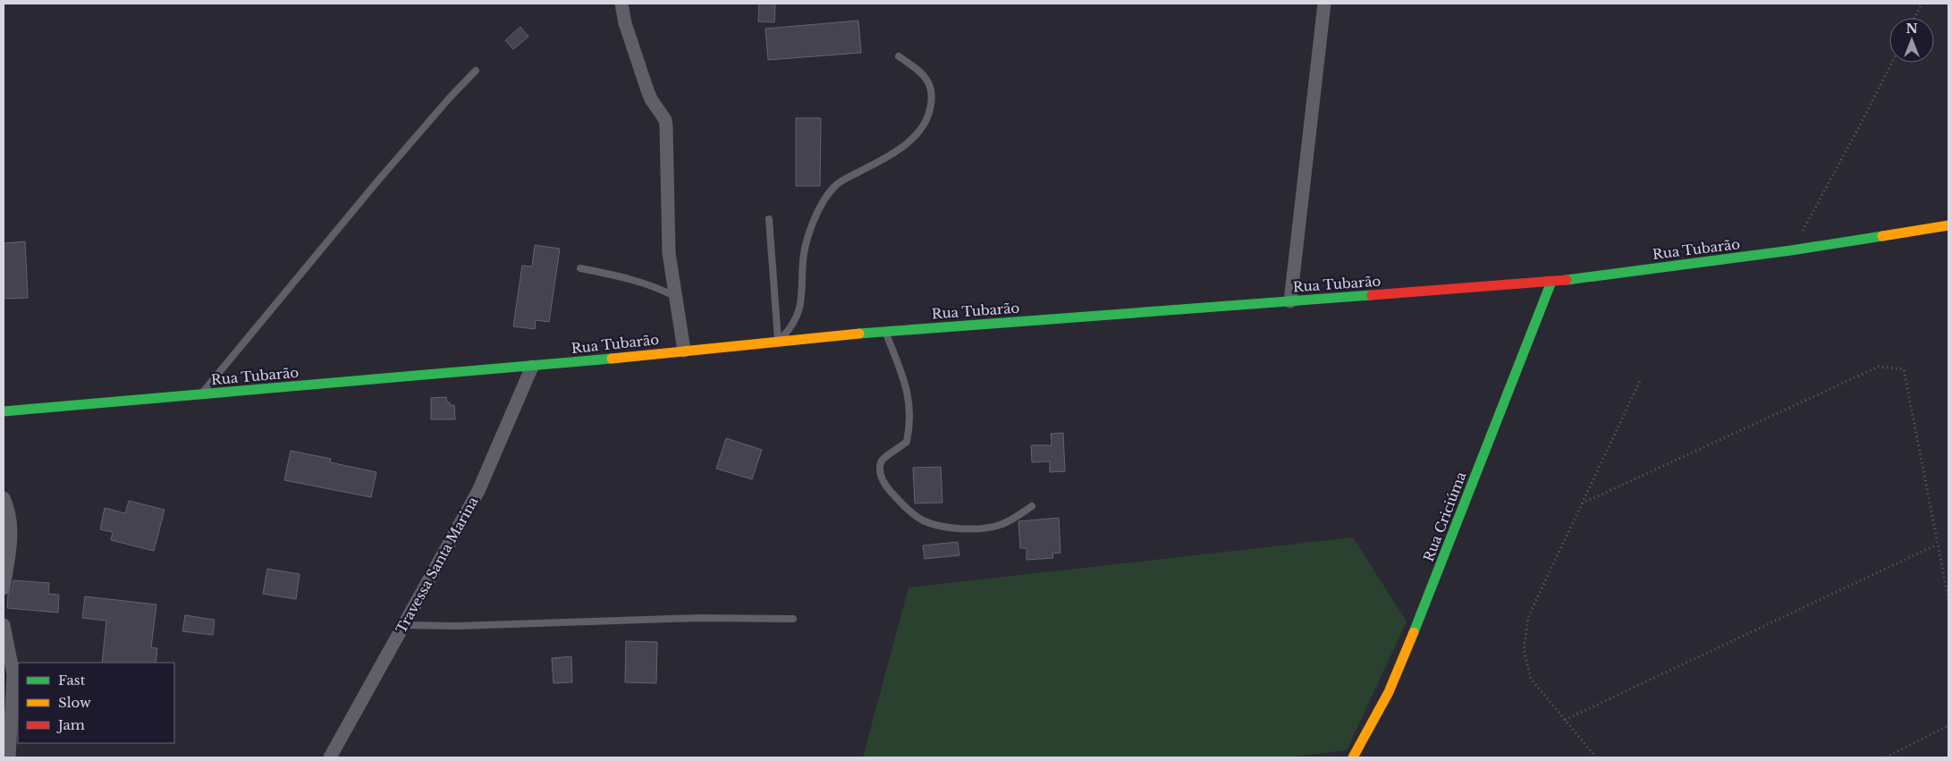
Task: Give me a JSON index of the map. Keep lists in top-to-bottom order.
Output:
{
  "streets": {
    "street": ["Rua Tubarão", "Rua Criciúma", "Travessa Santa Marina"]
  },
  "crossings": [
    ["Rua Tubarão", "Rua Criciúma"],
    ["Rua Tubarão", "Travessa Santa Marina"]
  ],
  "legend": ["Fast", "Slow", "Jam"],
  "north": "top"
}
